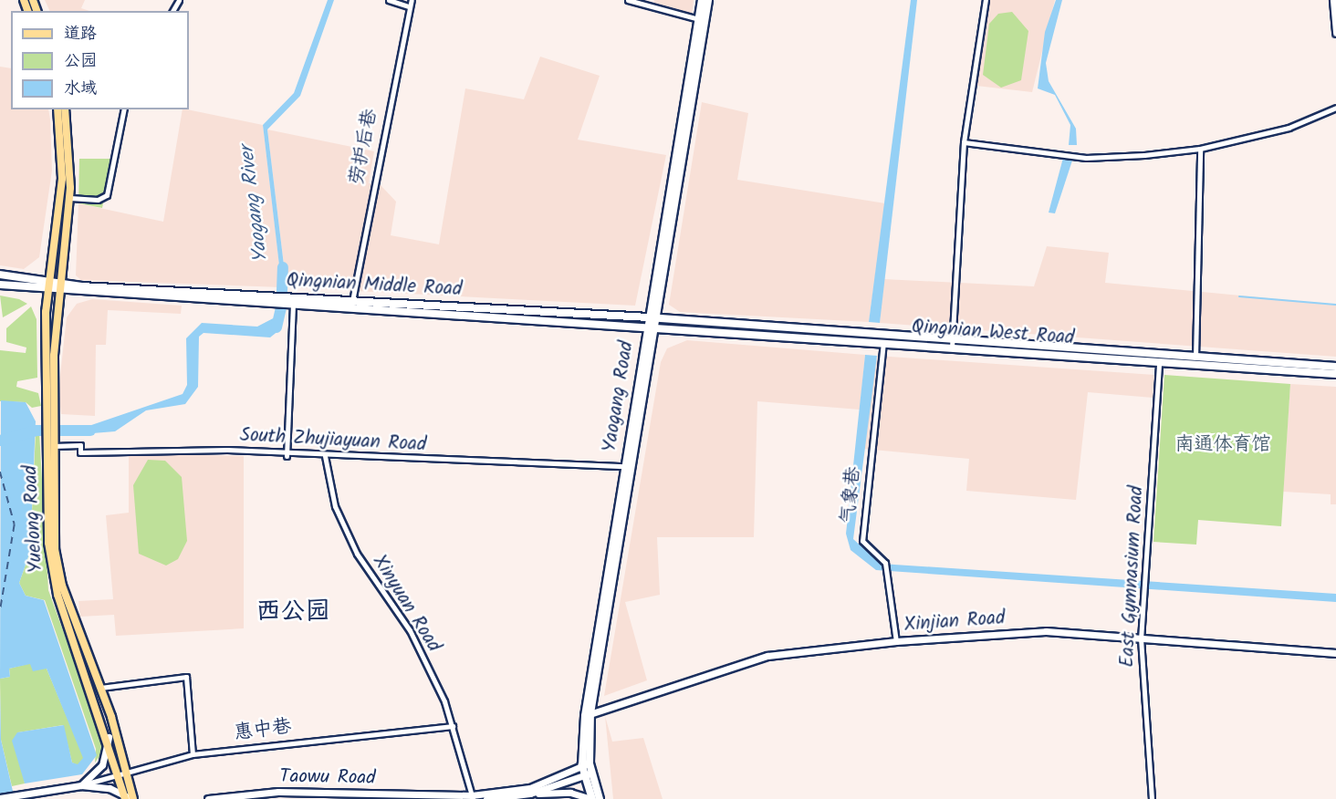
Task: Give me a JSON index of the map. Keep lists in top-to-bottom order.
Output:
{
  "streets": {
    "main road": [
      "Qingnian Middle Road",
      "Qingnian West Road",
      "Yaogang Road",
      "Yuelong Road"
    ],
    "street": [
      "劳护后巷",
      "South Zhujiayuan Road",
      "气象巷",
      "East Gymnasium Road",
      "Xinyuan Road",
      "Xinjian Road",
      "惠中巷",
      "Taowu Road"
    ]
  },
  "crossings": [
    ["劳护后巷", "Qingnian Middle Road"],
    ["Qingnian Middle Road", "Qingnian West Road"],
    ["Qingnian Middle Road", "Yaogang Road"],
    ["Qingnian Middle Road", "Yuelong Road"],
    ["Qingnian West Road", "Yaogang Road"],
    ["Qingnian West Road", "气象巷"],
    ["Qingnian West Road", "East Gymnasium Road"],
    ["Yaogang Road", "South Zhujiayuan Road"],
    ["Yaogang Road", "Xinjian Road"],
    ["Yaogang Road", "Taowu Road"],
    ["South Zhujiayuan Road", "Yuelong Road"],
    ["South Zhujiayuan Road", "Xinyuan Road"],
    ["气象巷", "Xinjian Road"],
    ["Yuelong Road", "惠中巷"],
    ["East Gymnasium Road", "Xinjian Road"],
    ["Xinyuan Road", "惠中巷"],
    ["Xinyuan Road", "Taowu Road"]
  ],
  "districts": ["西公园"],
  "water": ["Yaogang River"],
  "parks": ["南通体育馆"],
  "legend": ["道路", "公园", "水域"]
}
